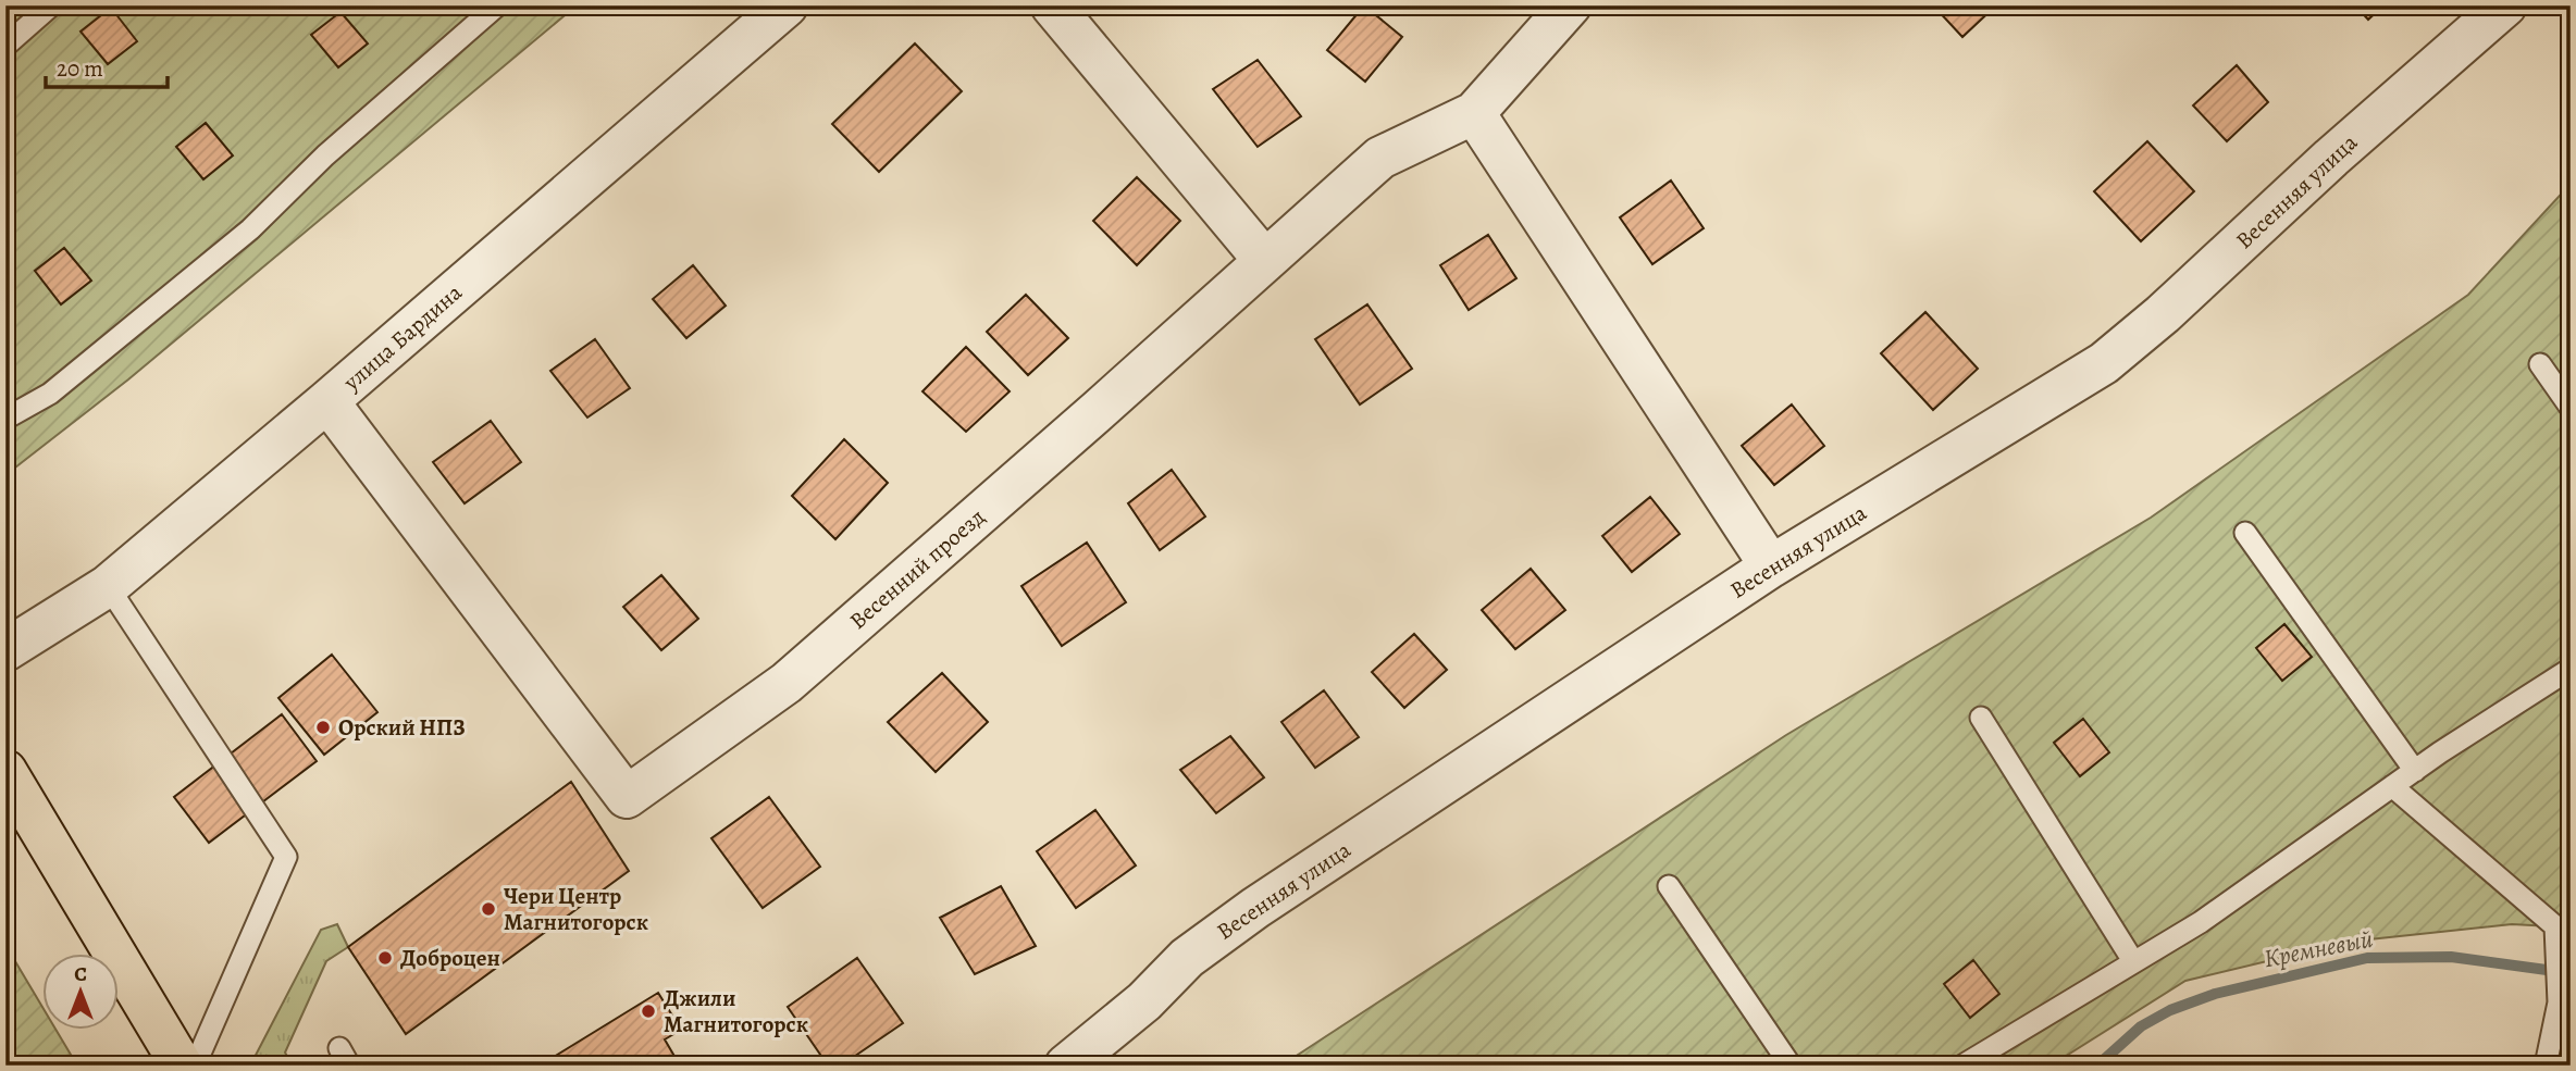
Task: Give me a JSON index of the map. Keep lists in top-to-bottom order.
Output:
{
  "streets": {
    "street": ["Весенняя улица", "улица Бардина", "Весенний проезд"]
  },
  "crossings": [
    ["улица Бардина", "Весенний проезд"]
  ],
  "water": ["Кремневый"],
  "places": [
    "Орский НПЗ",
    "Чери Центр Магнитогорск",
    "Доброцен",
    "Джили Магнитогорск"
  ],
  "scale_bar": "20 m",
  "north": "top"
}
